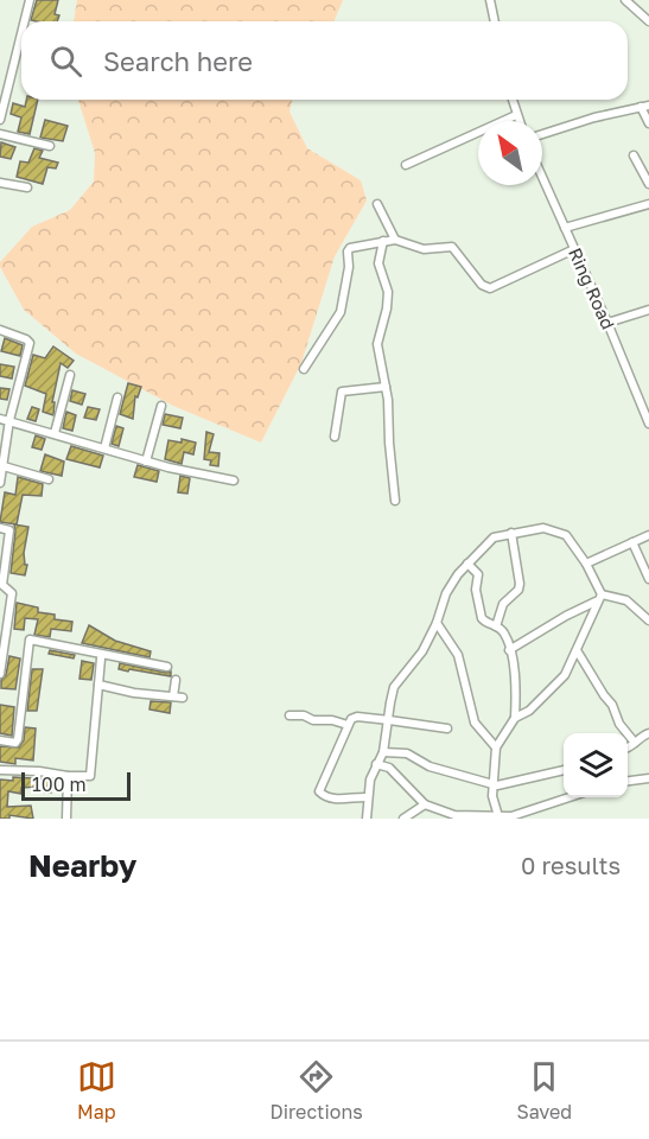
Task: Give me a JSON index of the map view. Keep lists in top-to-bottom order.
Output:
{
  "streets": {
    "street": ["Ring Road"]
  },
  "scale_bar": "100 m",
  "north": "top left",
  "page": {
    "search": "Search here",
    "scale": "100 m",
    "heading": ["Nearby", "0 results"],
    "nav": ["Map", "Directions", "Saved"]
  }
}
